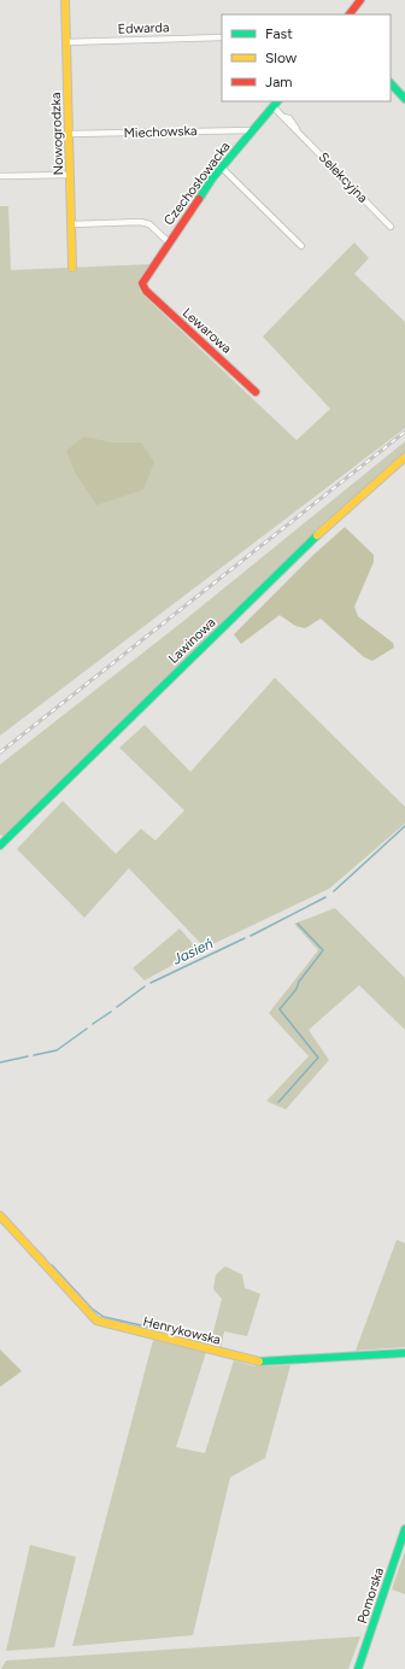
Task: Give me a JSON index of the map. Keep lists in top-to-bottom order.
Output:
{
  "streets": {
    "street": [
      "Edwarda",
      "Miechowska",
      "Nowogrodzka",
      "Selekcyjna",
      "Czechosłowacka",
      "Lewarowa",
      "Lawinowa",
      "Henrykowska",
      "Pomorska"
    ]
  },
  "crossings": [
    ["Edwarda", "Nowogrodzka"],
    ["Miechowska", "Nowogrodzka"],
    ["Miechowska", "Czechosłowacka"],
    ["Selekcyjna", "Czechosłowacka"],
    ["Czechosłowacka", "Lewarowa"]
  ],
  "water": ["Jasień"],
  "legend": ["Fast", "Slow", "Jam"]
}
